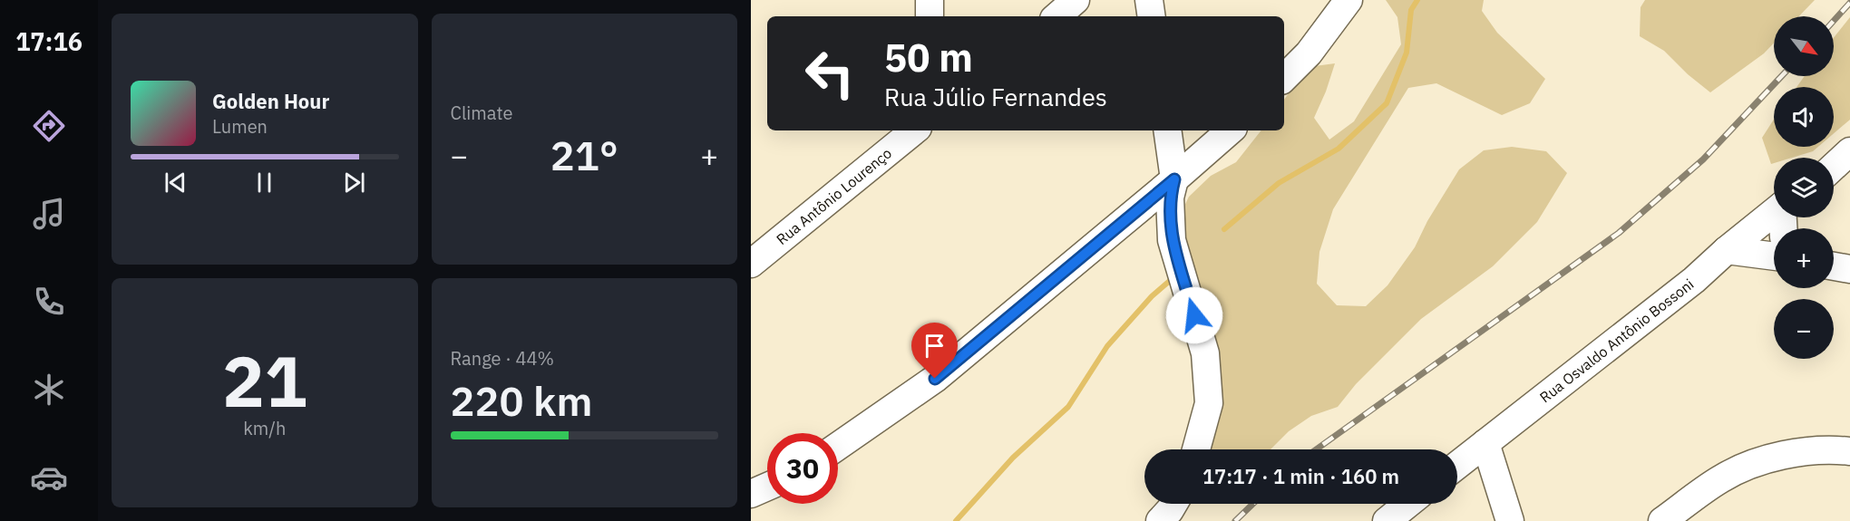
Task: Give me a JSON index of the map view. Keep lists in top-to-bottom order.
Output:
{
  "streets": {
    "street": ["Rua Antônio Lourenço", "Rua Osvaldo Antônio Bossoni"]
  },
  "north": "bottom right",
  "page": {
    "tabs": "17:16",
    "tile": [
      "Climate",
      ["21", "km/h"],
      ["Range · 44%", "220 km"]
    ],
    "map_buttons": ["+", "−"],
    "turn": ["50 m", "Rua Júlio Fernandes"],
    "song": ["Golden Hour", "Lumen"],
    "heat": ["−", "21°", "+"],
    "limit": "30",
    "trip": "17:17 · 1 min · 160 m"
  }
}
